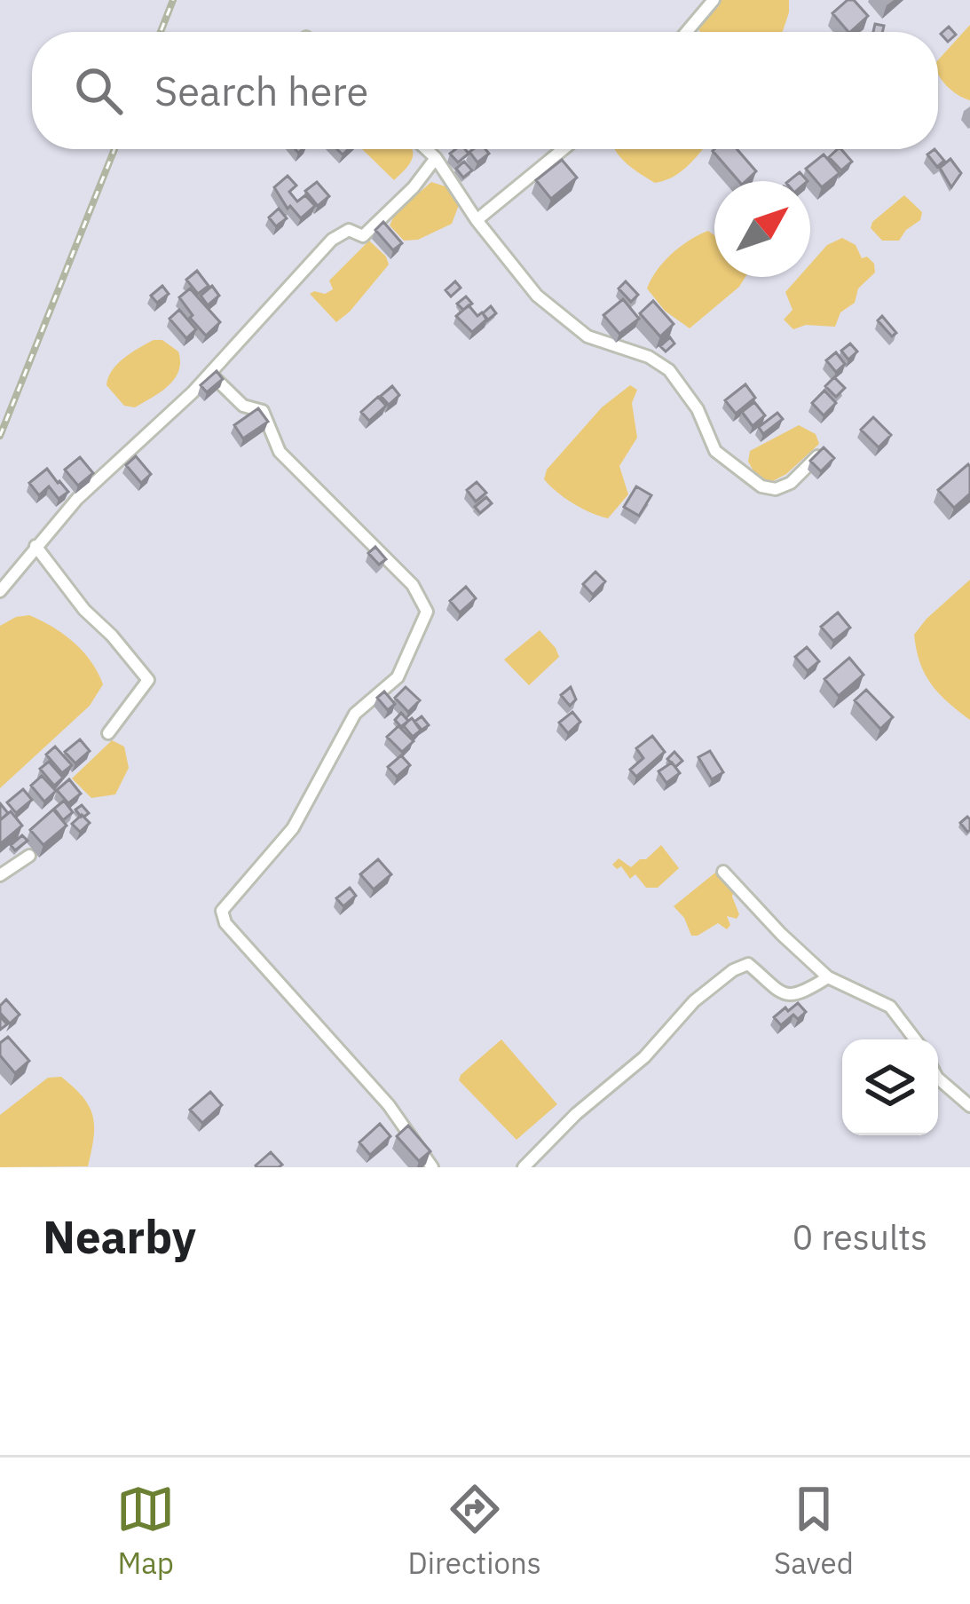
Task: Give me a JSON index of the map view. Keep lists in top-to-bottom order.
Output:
{
  "north": "top right",
  "page": {
    "search": "Search here",
    "heading": ["Nearby", "0 results"],
    "nav": ["Map", "Directions", "Saved"]
  }
}
